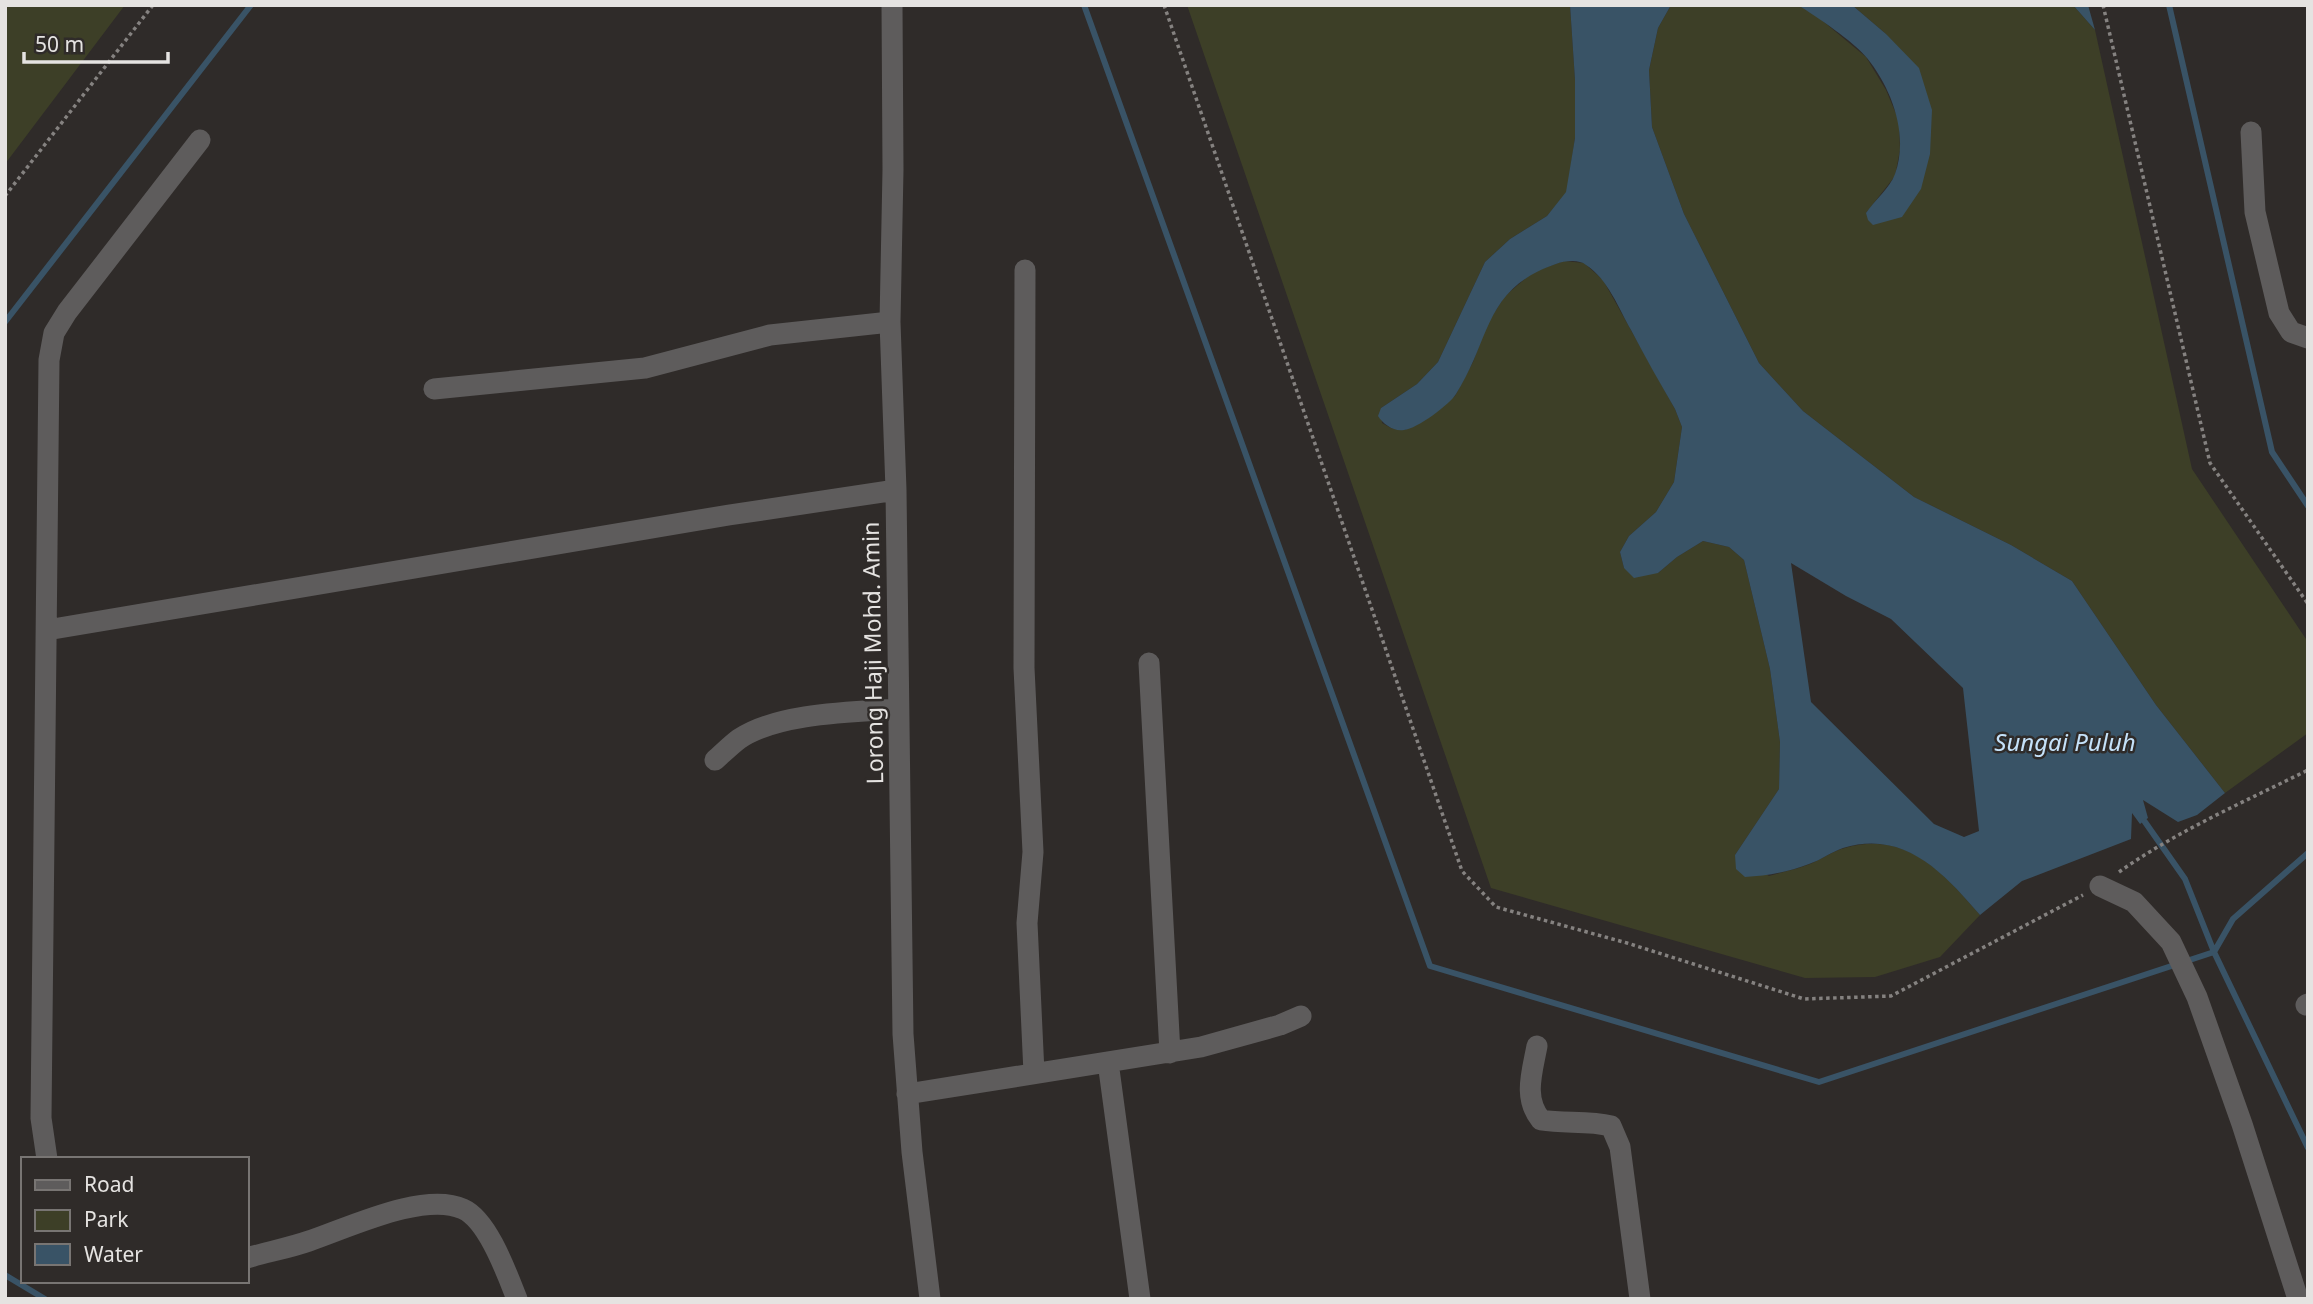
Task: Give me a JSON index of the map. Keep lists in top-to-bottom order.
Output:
{
  "streets": {
    "street": ["Lorong Haji Mohd. Amin"]
  },
  "water": ["Sungai Puluh"],
  "legend": ["Road", "Park", "Water"],
  "scale_bar": "50 m"
}
